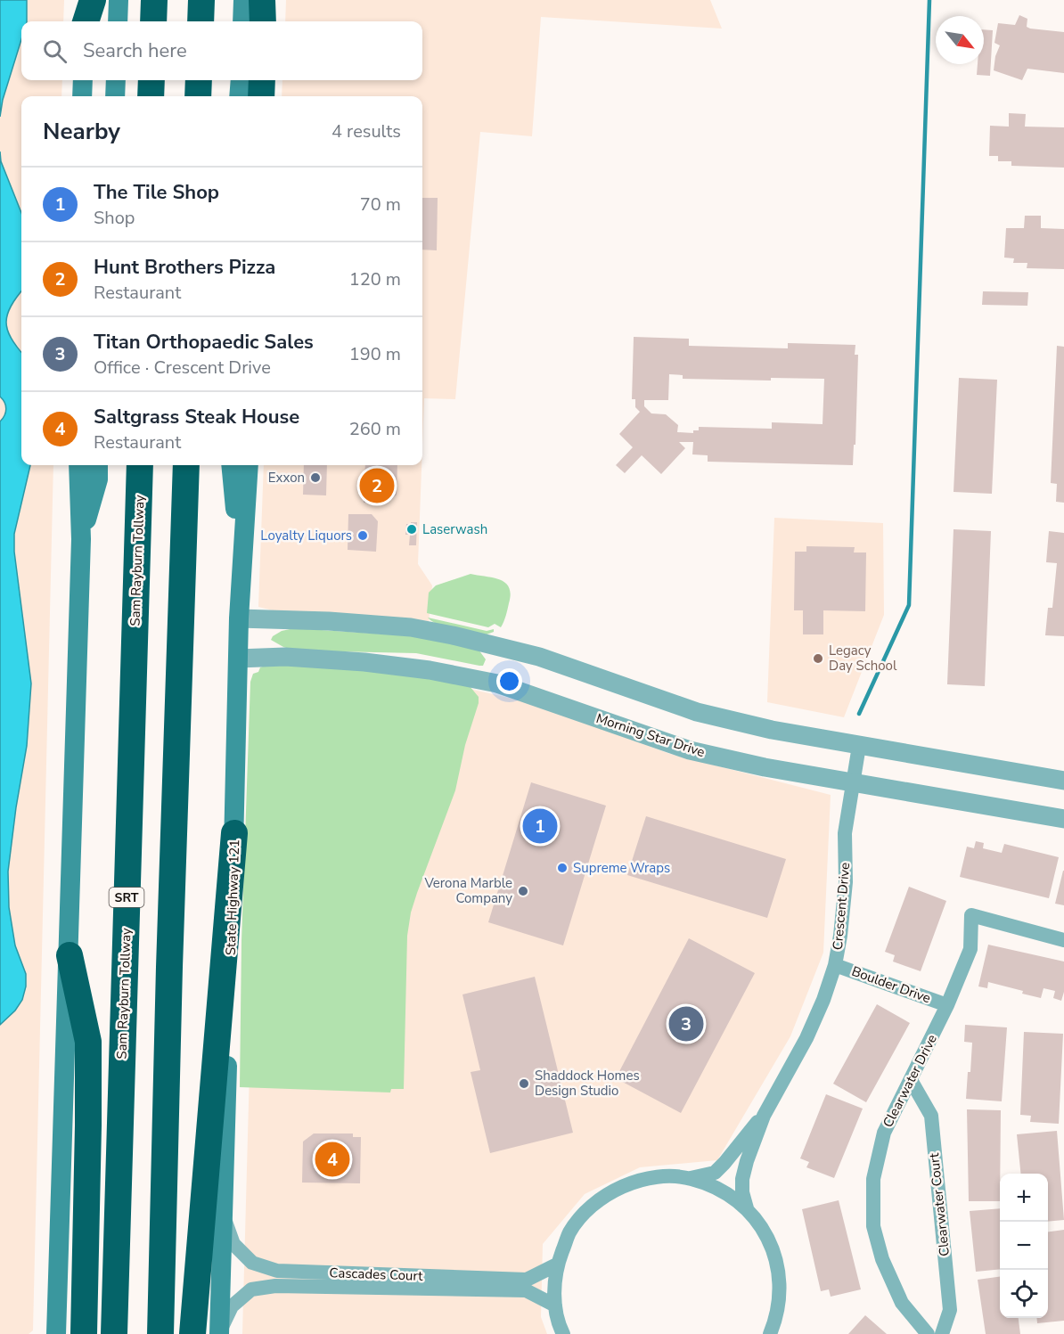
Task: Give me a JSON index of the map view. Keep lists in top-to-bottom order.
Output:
{
  "streets": {
    "highway": ["Sam Rayburn Tollway", "SRT"],
    "main road": ["State Highway 121"],
    "street": [
      "Morning Star Drive",
      "Crescent Drive",
      "Boulder Drive",
      "Clearwater Drive",
      "Clearwater Court",
      "Cascades Court"
    ]
  },
  "crossings": [
    ["Morning Star Drive", "State Highway 121"],
    ["Morning Star Drive", "Crescent Drive"],
    ["State Highway 121", "Cascades Court"],
    ["Crescent Drive", "Boulder Drive"],
    ["Boulder Drive", "Clearwater Drive"],
    ["Clearwater Drive", "Clearwater Court"]
  ],
  "places": [
    "Exxon",
    "Laserwash",
    "Loyalty Liquors",
    "Legacy Day School",
    "Supreme Wraps",
    "Verona Marble Company",
    "Shaddock Homes Design Studio"
  ],
  "north": "bottom right",
  "page": {
    "search": "Search here",
    "heading": ["Nearby", "4 results"],
    "list": [
      {
        "mark": "1",
        "name": "The Tile Shop",
        "note": "Shop",
        "value": "70 m"
      },
      {
        "mark": "2",
        "name": "Hunt Brothers Pizza",
        "note": "Restaurant",
        "value": "120 m"
      },
      {
        "mark": "3",
        "name": "Titan Orthopaedic Sales",
        "note": "Office · Crescent Drive",
        "value": "190 m"
      },
      {
        "mark": "4",
        "name": "Saltgrass Steak House",
        "note": "Restaurant",
        "value": "260 m"
      }
    ],
    "pins": [
      "2",
      "1",
      "3",
      "4"
    ],
    "map_buttons": ["+", "−"]
  }
}
